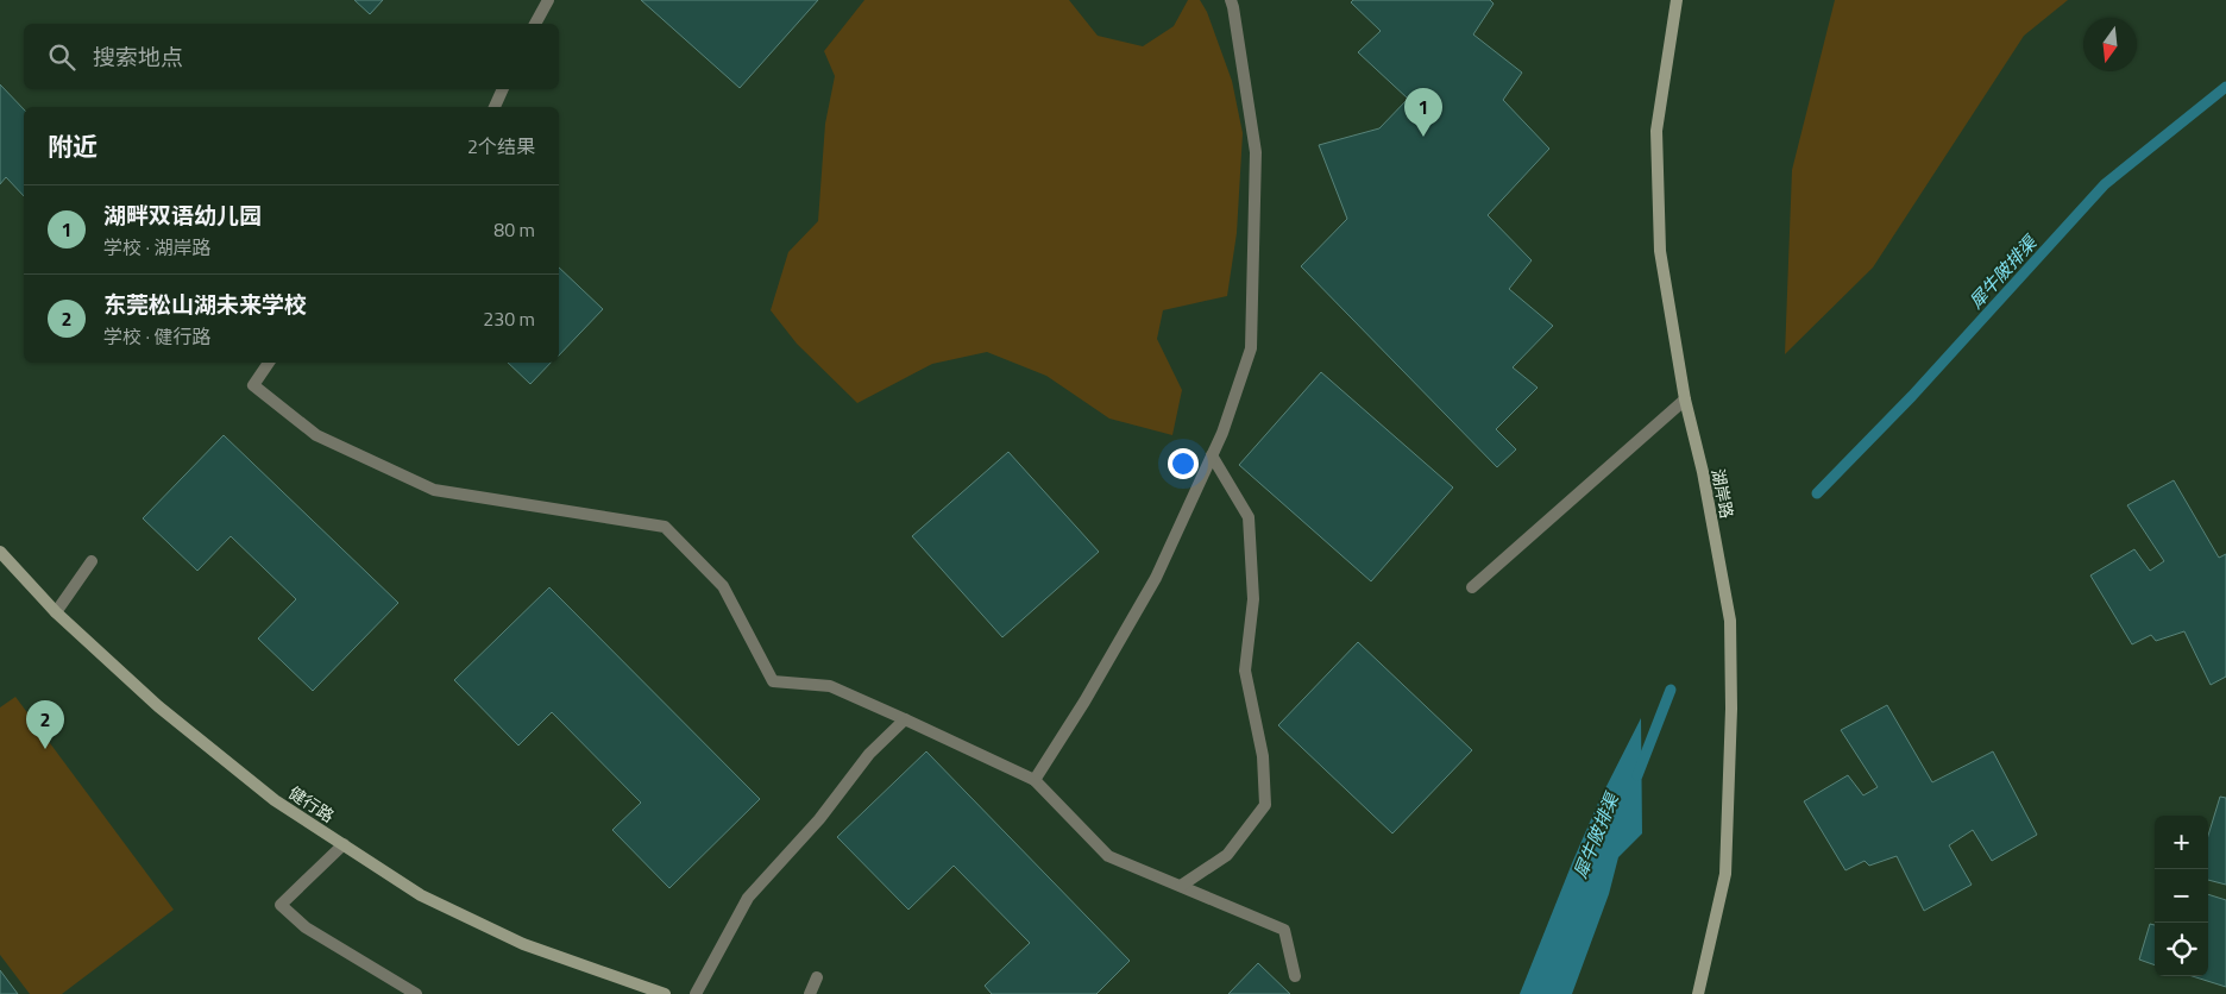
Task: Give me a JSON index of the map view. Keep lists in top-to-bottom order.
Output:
{
  "streets": {
    "street": ["湖岸路", "健行路"]
  },
  "water": ["犀牛陂排渠"],
  "north": "bottom",
  "page": {
    "search": "搜索地点",
    "pins": ["1", "2"],
    "heading": ["附近", "2个结果"],
    "list": [
      {
        "mark": "1",
        "name": "湖畔双语幼儿园",
        "note": "学校 · 湖岸路",
        "value": "80 m"
      },
      {
        "mark": "2",
        "name": "东莞松山湖未来学校",
        "note": "学校 · 健行路",
        "value": "230 m"
      }
    ],
    "map_buttons": ["+", "−"]
  }
}
